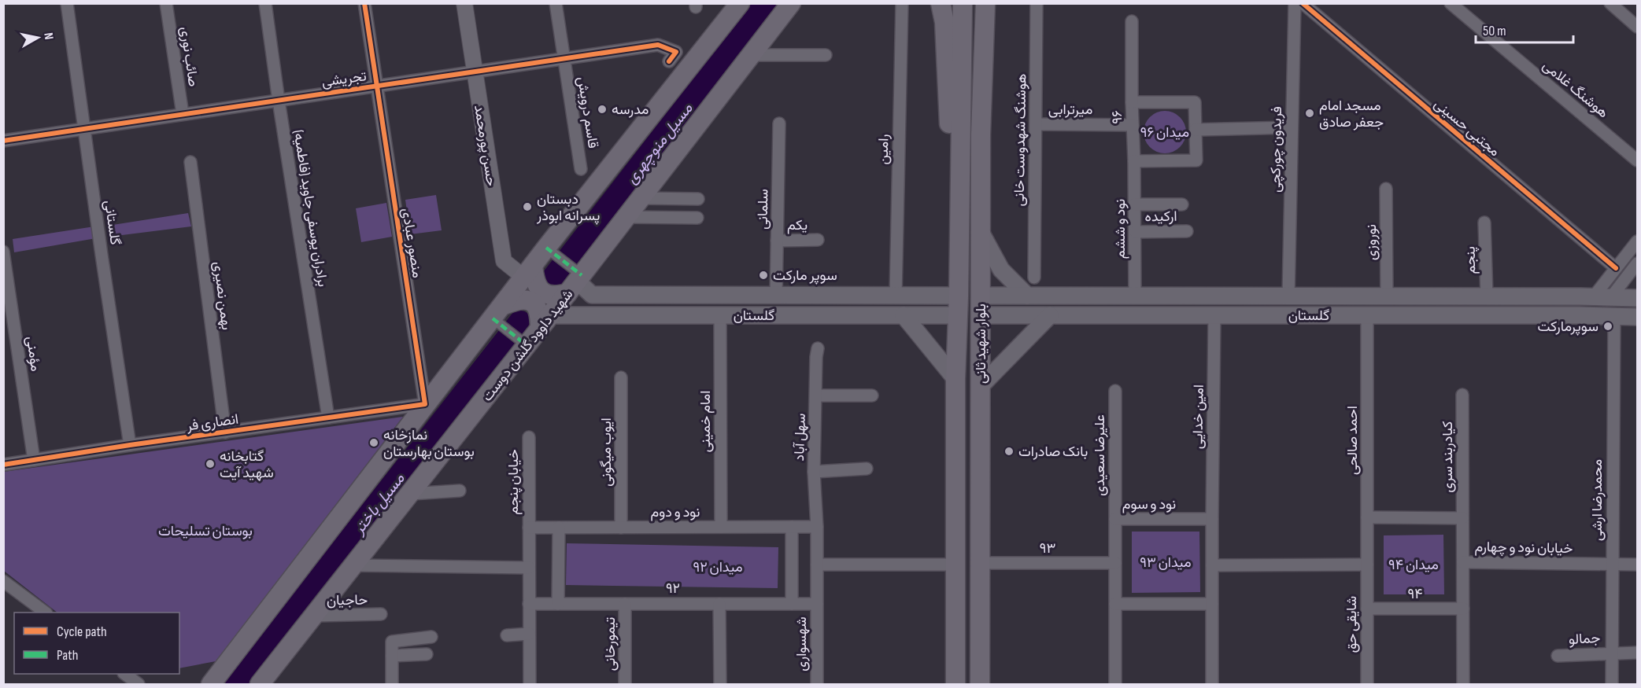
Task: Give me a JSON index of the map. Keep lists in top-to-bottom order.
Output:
{
  "streets": {
    "main road": ["گلستان", "بلوار شهید ثانی", "شهید داوود گلشن دوست"],
    "street": [
      "صائب نوری",
      "تجریشی",
      "هوشنگ غلامی",
      "میرترابی",
      "قاسم درویش",
      "۹۶",
      "مجتبی حسینی",
      "هوشنگ شهدوست خانی",
      "حسن پورمحمد",
      "رامین",
      "فریدون چورکچی",
      "برادران یوسفی جاوید (فاطمیه)",
      "سلمانی",
      "ارکیده",
      "گلستانی",
      "یکم",
      "نود و ششم",
      "نوروزی",
      "منصور عبادی",
      "پنجم",
      "بهمن نصیری",
      "مؤمنی",
      "امین خدایی",
      "امام خمینی",
      "انصاری فر",
      "سهل آباد",
      "احمد صالحی",
      "ایوب میگونی",
      "علیرضا سعیدی",
      "کیادربند سری",
      "خیابان پنجم",
      "محمدرضا ارشی",
      "نود و سوم",
      "نود و دوم",
      "خیابان نود و چهارم",
      "۹۳",
      "۹۲",
      "۹۴",
      "حاجیان",
      "شایقی حق",
      "جمالو",
      "تیمورخانی",
      "شهسواری"
    ]
  },
  "crossings": [
    ["صائب نوری", "تجریشی"],
    ["تجریشی", "قاسم درویش"],
    ["تجریشی", "حسن پورمحمد"],
    ["تجریشی", "برادران یوسفی جاوید (فاطمیه)"],
    ["تجریشی", "گلستانی"],
    ["تجریشی", "منصور عبادی"],
    ["میرترابی", "۹۶"],
    ["میرترابی", "هوشنگ شهدوست خانی"],
    ["۹۶", "نود و ششم"],
    ["رامین", "گلستان"],
    ["فریدون چورکچی", "گلستان"],
    ["برادران یوسفی جاوید (فاطمیه)", "انصاری فر"],
    ["سلمانی", "یکم"],
    ["سلمانی", "گلستان"],
    ["ارکیده", "نود و ششم"],
    ["گلستانی", "انصاری فر"],
    ["نود و ششم", "گلستان"],
    ["نوروزی", "گلستان"],
    ["منصور عبادی", "انصاری فر"],
    ["پنجم", "گلستان"],
    ["بهمن نصیری", "انصاری فر"],
    ["گلستان", "بلوار شهید ثانی"],
    ["گلستان", "شهید داوود گلشن دوست"],
    ["گلستان", "امین خدایی"],
    ["گلستان", "امام خمینی"],
    ["گلستان", "احمد صالحی"],
    ["گلستان", "محمدرضا ارشی"],
    ["بلوار شهید ثانی", "۹۳"],
    ["شهید داوود گلشن دوست", "حاجیان"],
    ["مؤمنی", "انصاری فر"],
    ["امین خدایی", "نود و سوم"],
    ["امام خمینی", "نود و دوم"],
    ["سهل آباد", "نود و دوم"],
    ["سهل آباد", "شهسواری"],
    ["احمد صالحی", "شایقی حق"],
    ["ایوب میگونی", "نود و دوم"],
    ["علیرضا سعیدی", "نود و سوم"],
    ["کیادربند سری", "خیابان نود و چهارم"],
    ["کیادربند سری", "۹۴"],
    ["خیابان پنجم", "نود و دوم"],
    ["محمدرضا ارشی", "خیابان نود و چهارم"],
    ["محمدرضا ارشی", "جمالو"],
    ["نود و سوم", "۹۳"],
    ["۹۲", "تیمورخانی"],
    ["۹۲", "شهسواری"],
    ["۹۴", "شایقی حق"]
  ],
  "water": ["مسیل منوچهری", "مسیل باختر"],
  "parks": [
    "میدان ۹۶",
    "بوستان تسلیحات",
    "میدان ۹۳",
    "میدان ۹۴",
    "میدان ۹۲"
  ],
  "places": [
    "مدرسه",
    "مسجد امام جعفر صادق",
    "دبستان پسرانه ابوذر",
    "سوپر مارکت",
    "سوپرمارکت",
    "نمازخانه بوستان بهارستان",
    "بانک صادرات",
    "گتابخانه شهید آیت"
  ],
  "legend": ["Cycle path", "Path"],
  "scale_bar": "50 m",
  "north": "right"
}
